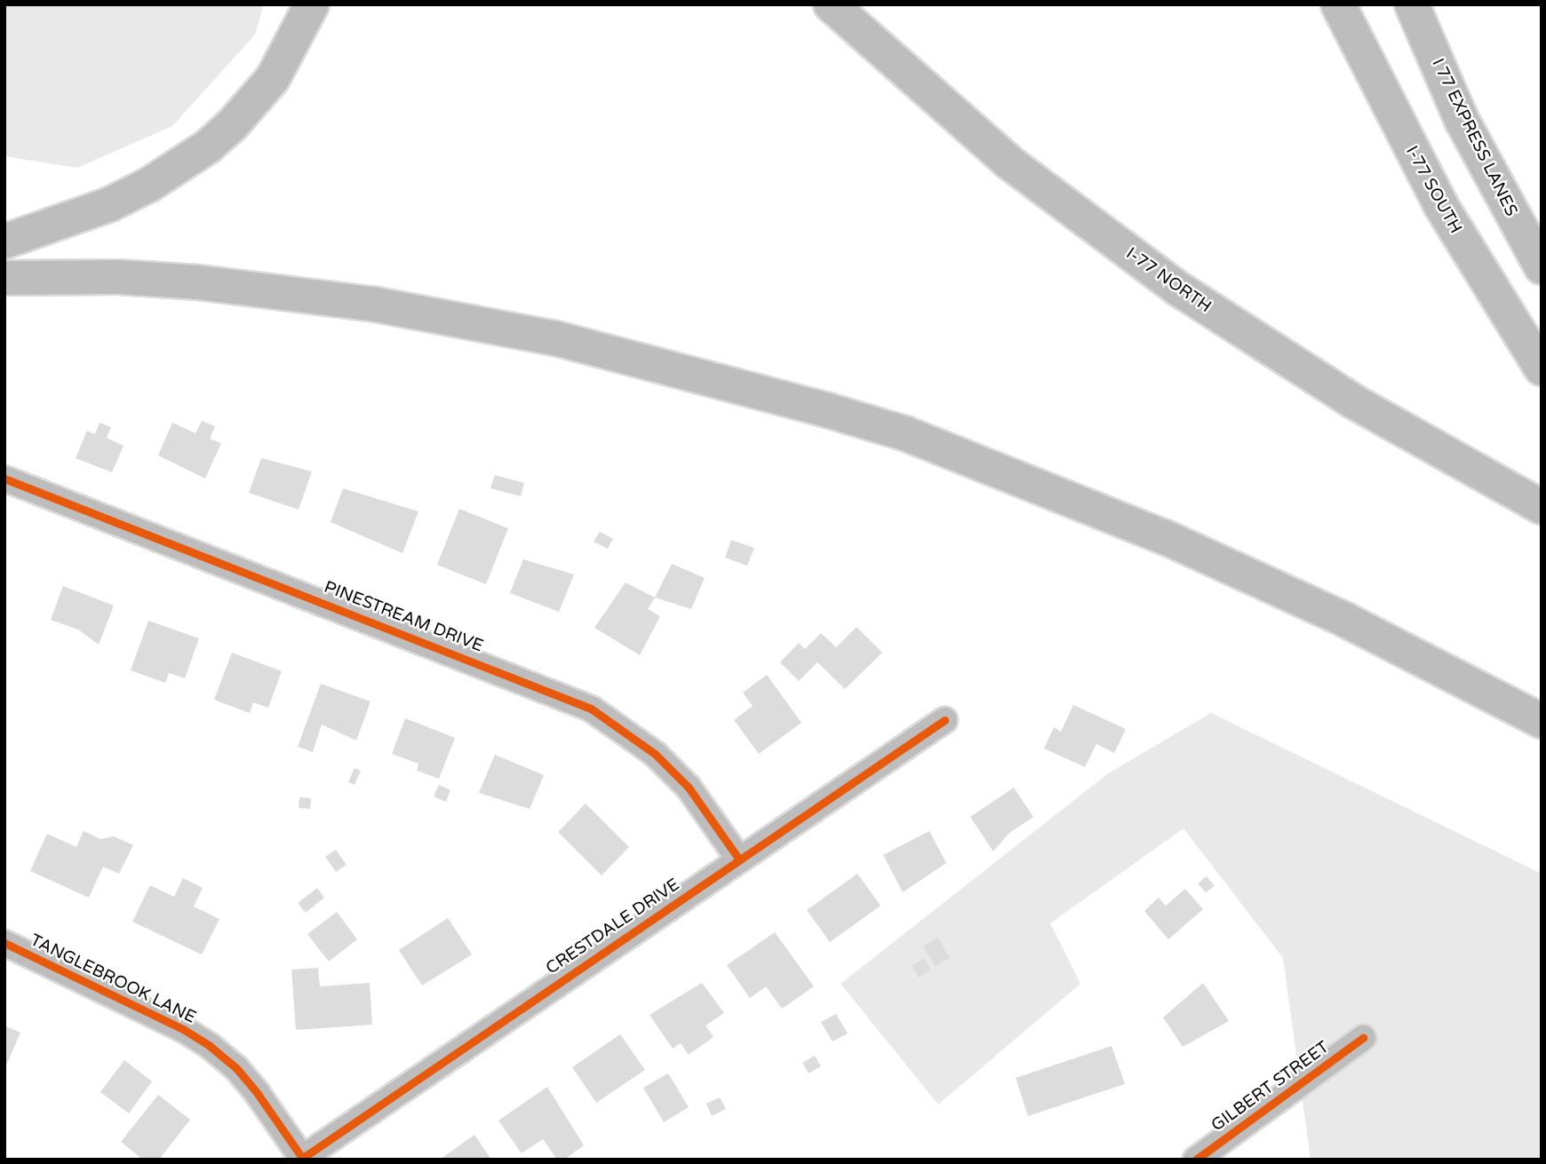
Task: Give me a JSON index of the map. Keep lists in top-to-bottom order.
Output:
{
  "streets": {
    "highway": ["I 77 EXPRESS LANES", "I-77 SOUTH", "I-77 NORTH"],
    "street": [
      "PINESTREAM DRIVE",
      "CRESTDALE DRIVE",
      "TANGLEBROOK LANE",
      "GILBERT STREET"
    ]
  },
  "crossings": [
    ["PINESTREAM DRIVE", "CRESTDALE DRIVE"],
    ["CRESTDALE DRIVE", "TANGLEBROOK LANE"]
  ]
}
